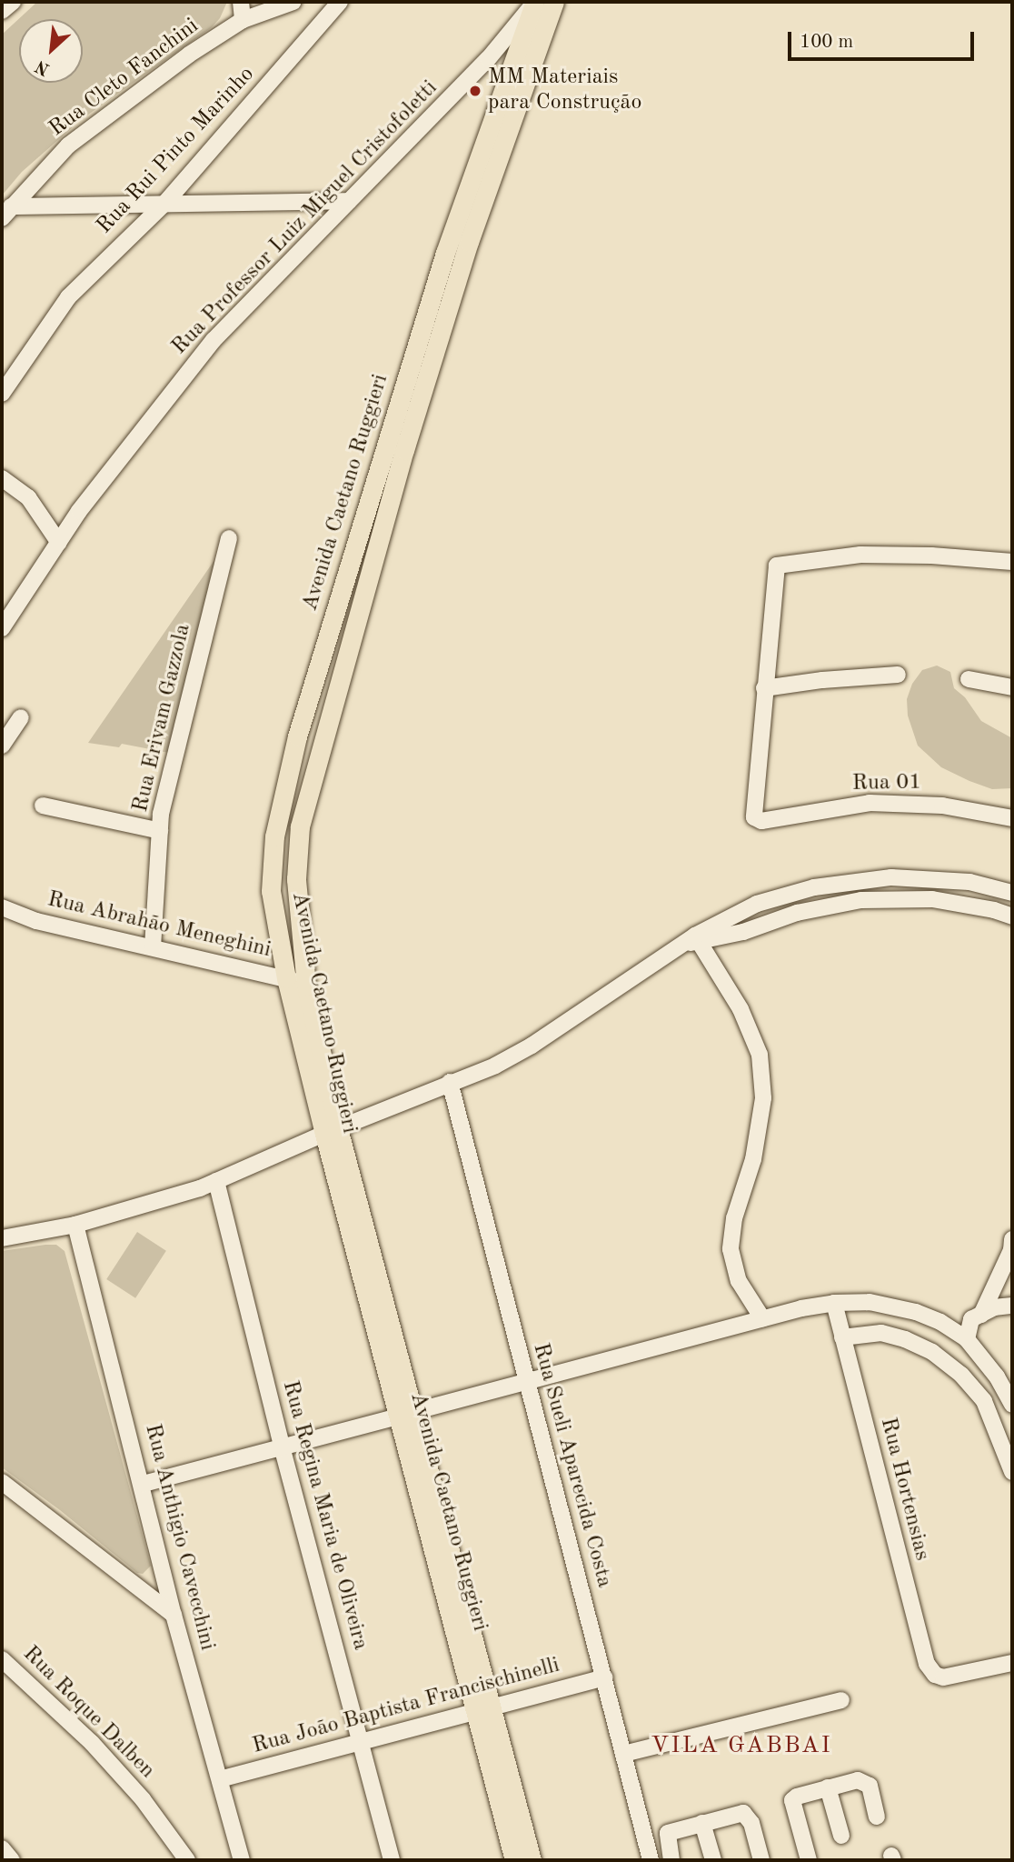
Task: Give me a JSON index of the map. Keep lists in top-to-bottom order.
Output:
{
  "streets": {
    "main road": ["Avenida Caetano Ruggieri"],
    "street": [
      "Rua Cleto Fanchini",
      "Rua Rui Pinto Marinho",
      "Rua Professor Luiz Miguel Cristofoletti",
      "Rua Erivam Gazzola",
      "Rua 01",
      "Rua Abrahão Meneghini",
      "Rua Sueli Aparecida Costa",
      "Rua Hortensias",
      "Rua Regina Maria de Oliveira",
      "Rua Anthigio Cavecchini",
      "Rua João Baptista Francischinelli",
      "Rua Roque Dalben"
    ]
  },
  "crossings": [
    ["Rua Professor Luiz Miguel Cristofoletti", "Avenida Caetano Ruggieri"],
    ["Avenida Caetano Ruggieri", "Rua Abrahão Meneghini"],
    ["Avenida Caetano Ruggieri", "Rua João Baptista Francischinelli"],
    ["Rua Erivam Gazzola", "Rua Abrahão Meneghini"],
    ["Rua Sueli Aparecida Costa", "Rua João Baptista Francischinelli"],
    ["Rua Regina Maria de Oliveira", "Rua João Baptista Francischinelli"],
    ["Rua Anthigio Cavecchini", "Rua João Baptista Francischinelli"]
  ],
  "districts": ["VILA GABBAI"],
  "places": ["MM Materiais para Construção"],
  "scale_bar": "100 m",
  "north": "bottom left"
}
